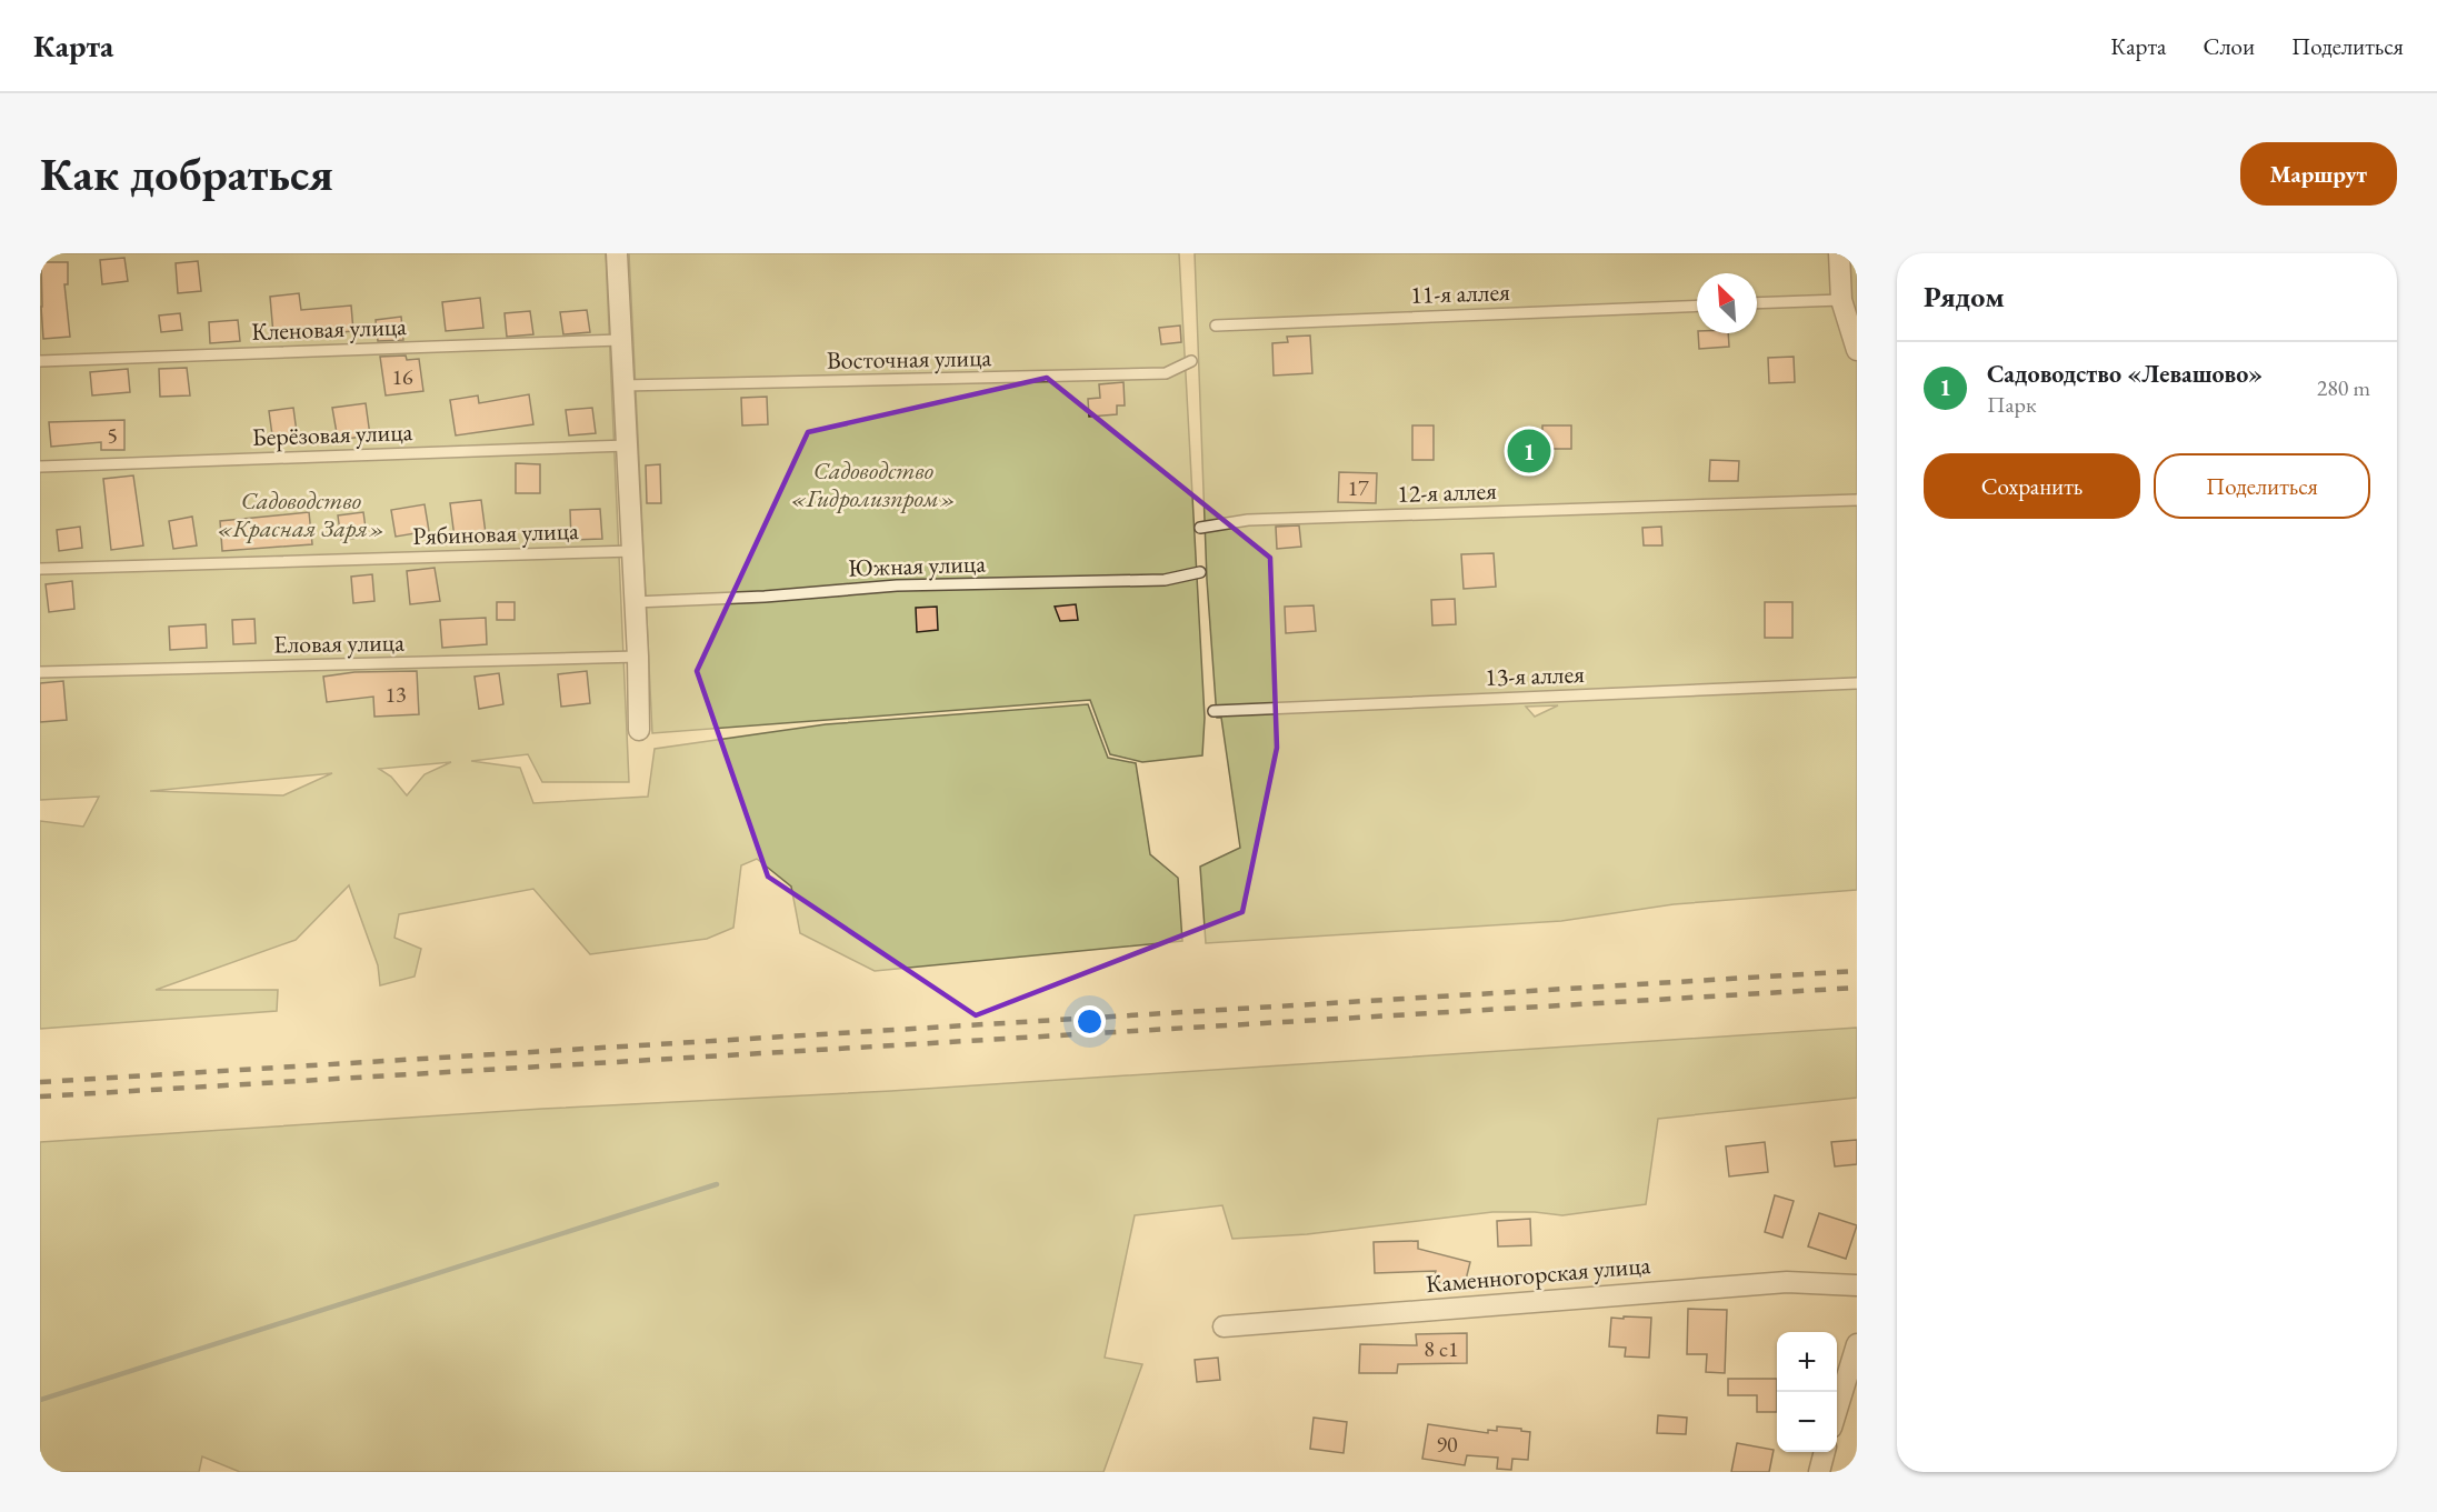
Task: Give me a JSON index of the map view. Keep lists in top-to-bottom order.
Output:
{
  "streets": {
    "street": ["Каменногорская улица"],
    "lane": [
      "11-я аллея",
      "Кленовая улица",
      "Восточная улица",
      "Берёзовая улица",
      "12-я аллея",
      "Рябиновая улица",
      "Южная улица",
      "Еловая улица",
      "13-я аллея"
    ]
  },
  "parks": ["Садоводство «Гидролизпром»", "Садоводство «Красная Заря»"],
  "house_numbers": [
    "16",
    "5",
    "17",
    "13",
    "8 с1",
    "90"
  ],
  "north": "top left",
  "page": {
    "header": "Карта",
    "nav": ["Карта", "Слои", "Поделиться"],
    "buttons": [
      "Маршрут",
      ["Сохранить", "Поделиться"]
    ],
    "title": "Как добраться",
    "heading": "Рядом",
    "list": [
      {
        "mark": "1",
        "name": "Садоводство «Левашово»",
        "note": "Парк",
        "value": "280 m"
      }
    ],
    "pins": "1",
    "map_buttons": ["+", "−"]
  }
}
